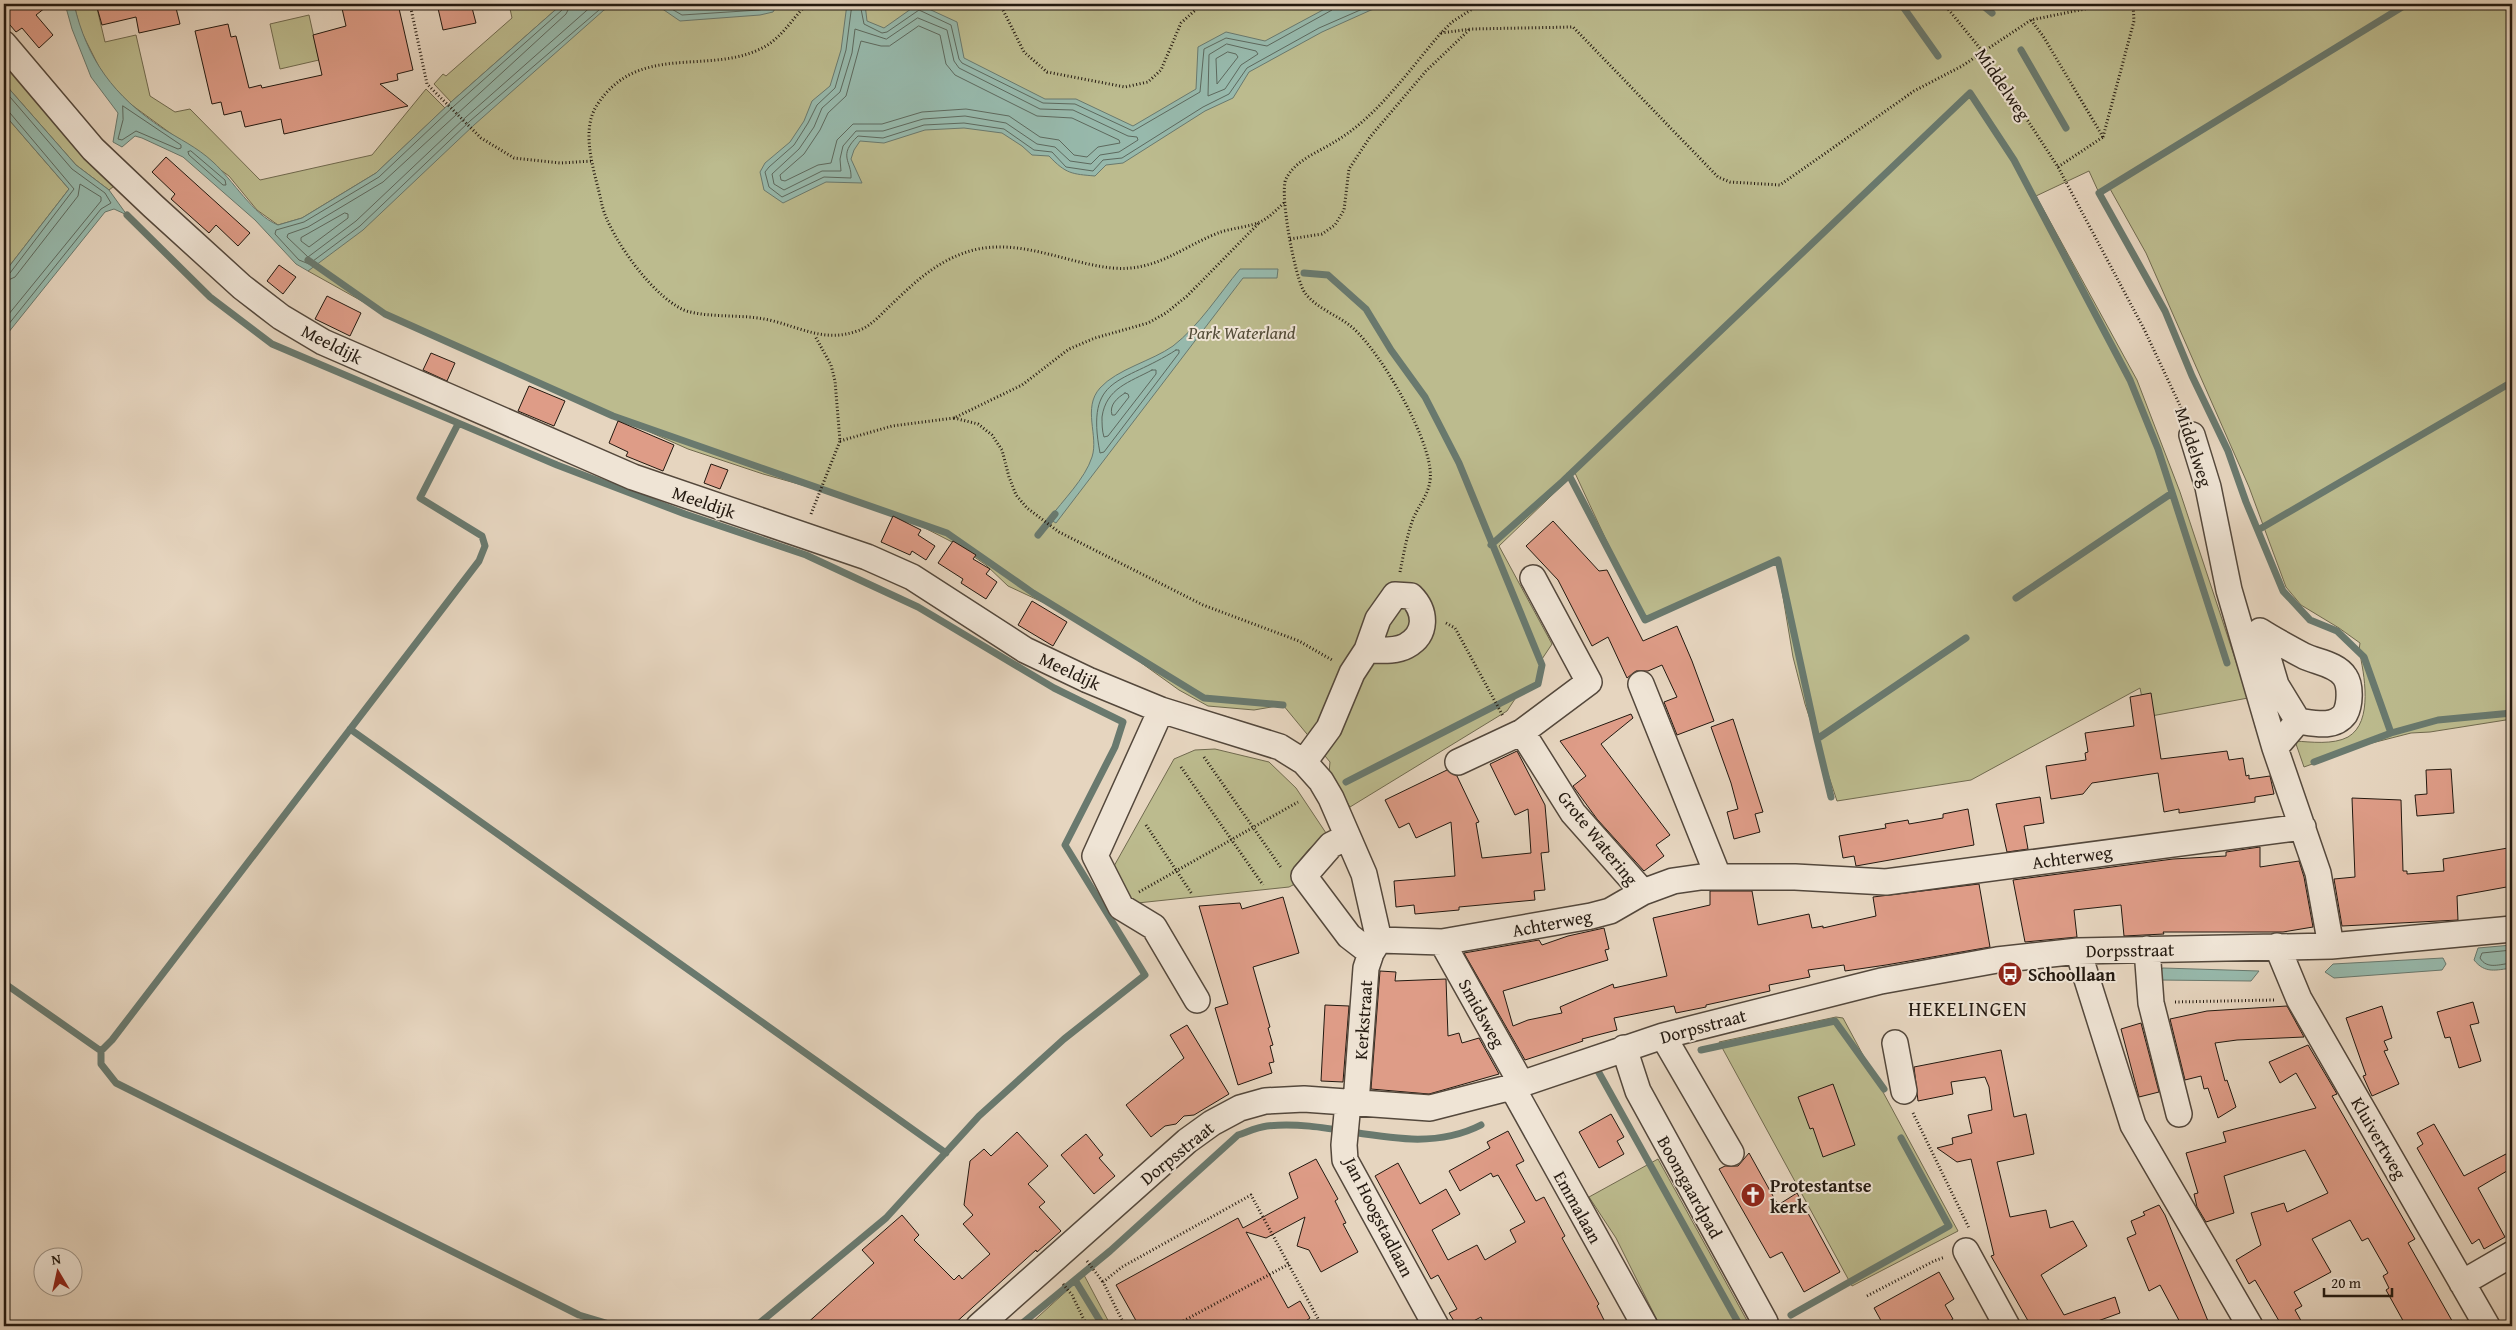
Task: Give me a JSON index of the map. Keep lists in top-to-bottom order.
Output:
{
  "streets": {
    "street": [
      "Middelweg",
      "Meeldijk",
      "Grote Watering",
      "Achterweg",
      "Dorpsstraat",
      "Smidsweg",
      "Kerkstraat",
      "Kluivertweg",
      "Boomgaardpad",
      "Emmalaan",
      "Jan Hoogstadlaan"
    ]
  },
  "crossings": [
    ["Middelweg", "Achterweg"],
    ["Meeldijk", "Achterweg"],
    ["Meeldijk", "Kerkstraat"],
    ["Grote Watering", "Achterweg"],
    ["Achterweg", "Smidsweg"],
    ["Achterweg", "Kerkstraat"],
    ["Dorpsstraat", "Smidsweg"],
    ["Dorpsstraat", "Kerkstraat"],
    ["Dorpsstraat", "Kluivertweg"],
    ["Dorpsstraat", "Boomgaardpad"],
    ["Dorpsstraat", "Emmalaan"],
    ["Dorpsstraat", "Jan Hoogstadlaan"],
    ["Smidsweg", "Emmalaan"],
    ["Kerkstraat", "Jan Hoogstadlaan"]
  ],
  "districts": ["HEKELINGEN"],
  "parks": ["Park Waterland"],
  "places": {
    "bus stop": ["Schoollaan"],
    "church": ["Protestantse kerk"]
  },
  "scale_bar": "20 m",
  "north": "top"
}
